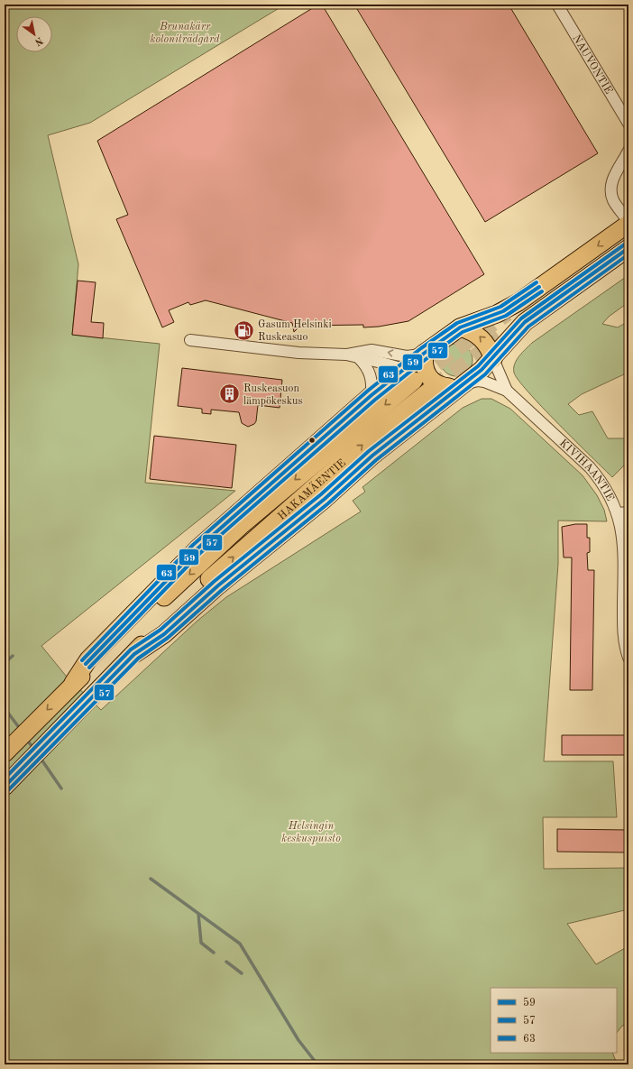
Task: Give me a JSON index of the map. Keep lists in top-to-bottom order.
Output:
{
  "streets": {
    "main road": ["HAKAMÄENTIE"],
    "street": ["NAUVONTIE", "KIVIHAANTIE"]
  },
  "crossings": [
    ["KIVIHAANTIE", "HAKAMÄENTIE"]
  ],
  "parks": ["Brunakärr koloniträdgård", "Helsingin keskuspuisto"],
  "places": {
    "fuel station": ["Gasum Helsinki Ruskeasuo"],
    "building": ["Ruskeasuon lämpökeskus"]
  },
  "lines": ["transit line 63", "transit line 59", "transit line 57"],
  "legend": ["59", "57", "63"],
  "north": "bottom right"
}
